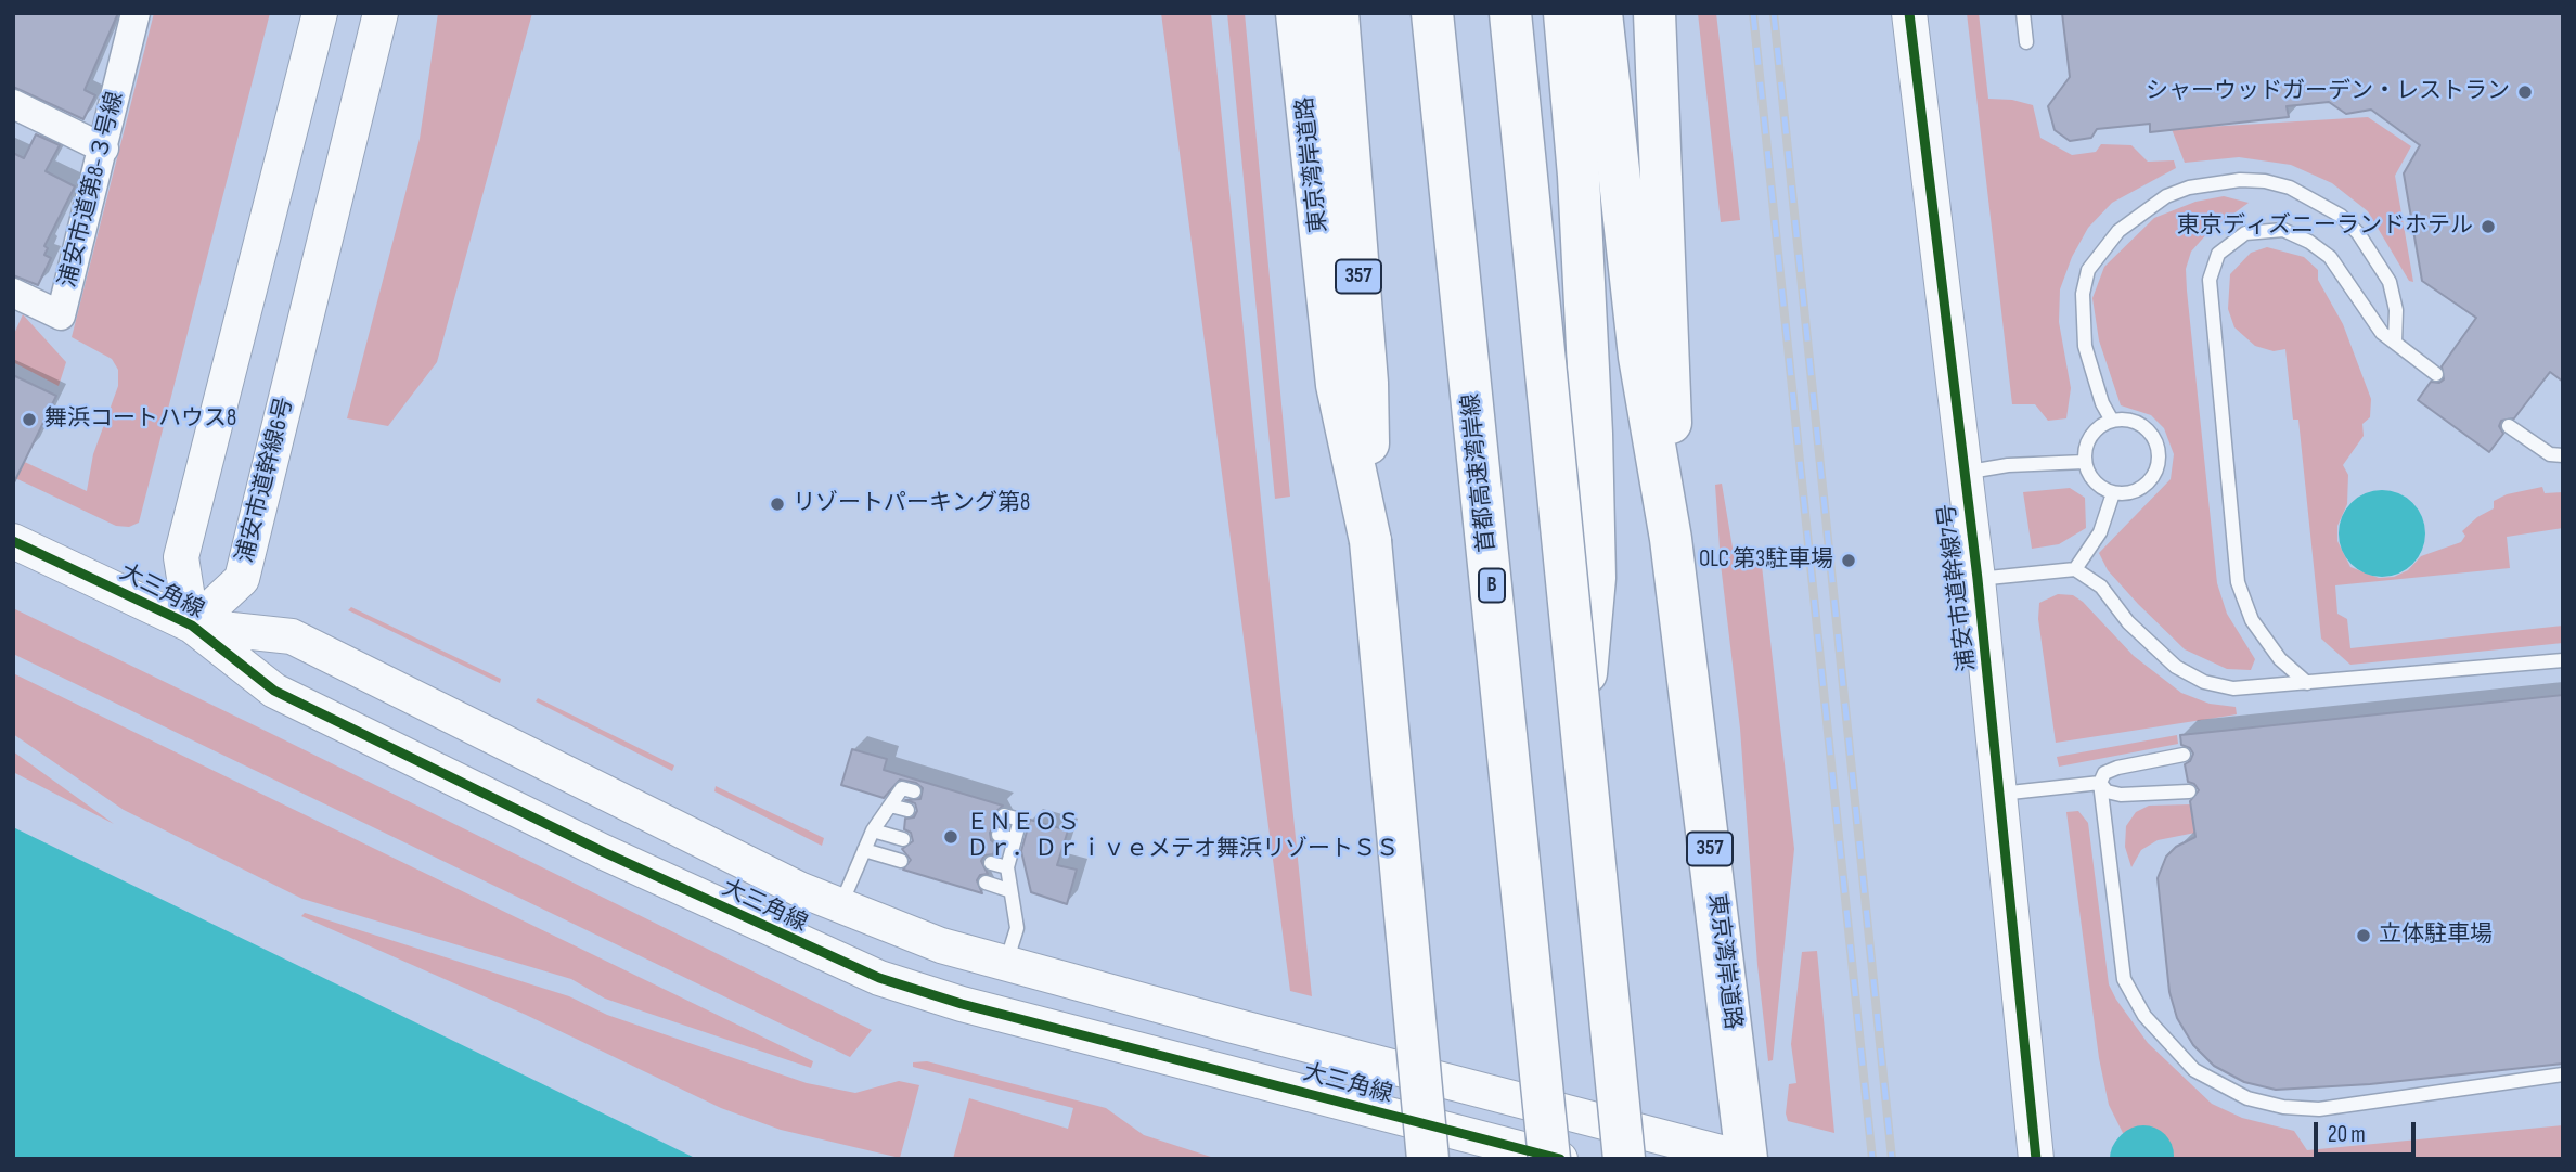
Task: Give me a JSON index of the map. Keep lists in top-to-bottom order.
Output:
{
  "streets": {
    "highway": [
      "東京湾岸道路",
      "357",
      "首都高速湾岸線",
      "B"
    ],
    "street": [
      "浦安市道第8-３号線",
      "浦安市道幹線6号",
      "浦安市道幹線7号",
      "大三角線"
    ]
  },
  "crossings": [
    ["東京湾岸道路", "大三角線"],
    ["浦安市道幹線6号", "大三角線"]
  ],
  "places": [
    "シャーウッドガーデン・レストラン",
    "東京ディズニーランドホテル",
    "舞浜コートハウス8",
    "リゾートパーキング第8",
    "OLC 第3駐車場",
    "ＥＮＥＯＳ Ｄｒ．Ｄｒｉｖｅメテオ舞浜リゾートＳＳ",
    "立体駐車場"
  ],
  "scale_bar": "20 m"
}
